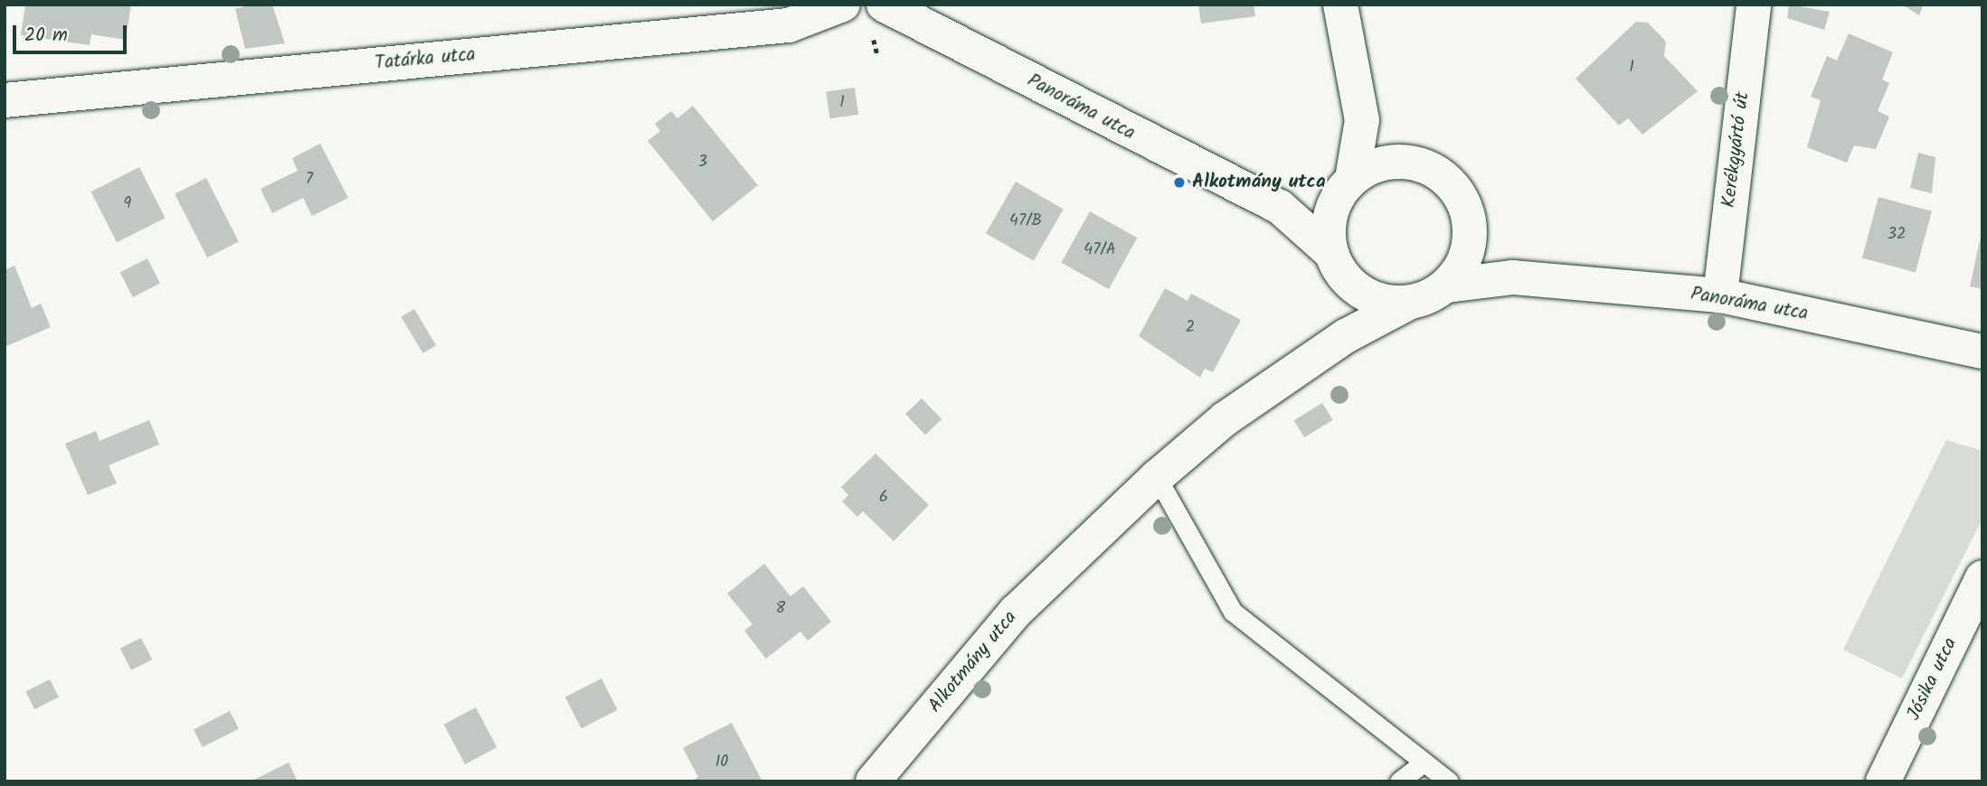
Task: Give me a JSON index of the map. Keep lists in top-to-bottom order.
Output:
{
  "streets": {
    "street": [
      "Tatárka utca",
      "Panoráma utca",
      "Kerékgyártó út",
      "Alkotmány utca",
      "Jósika utca"
    ]
  },
  "crossings": [
    ["Panoráma utca", "Kerékgyártó út"],
    ["Panoráma utca", "Alkotmány utca"]
  ],
  "places": ["Alkotmány utca"],
  "house_numbers": [
    "1",
    "1",
    "3",
    "7",
    "9",
    "47/B",
    "32",
    "47/A",
    "2",
    "6",
    "8",
    "10"
  ],
  "scale_bar": "20 m"
}
